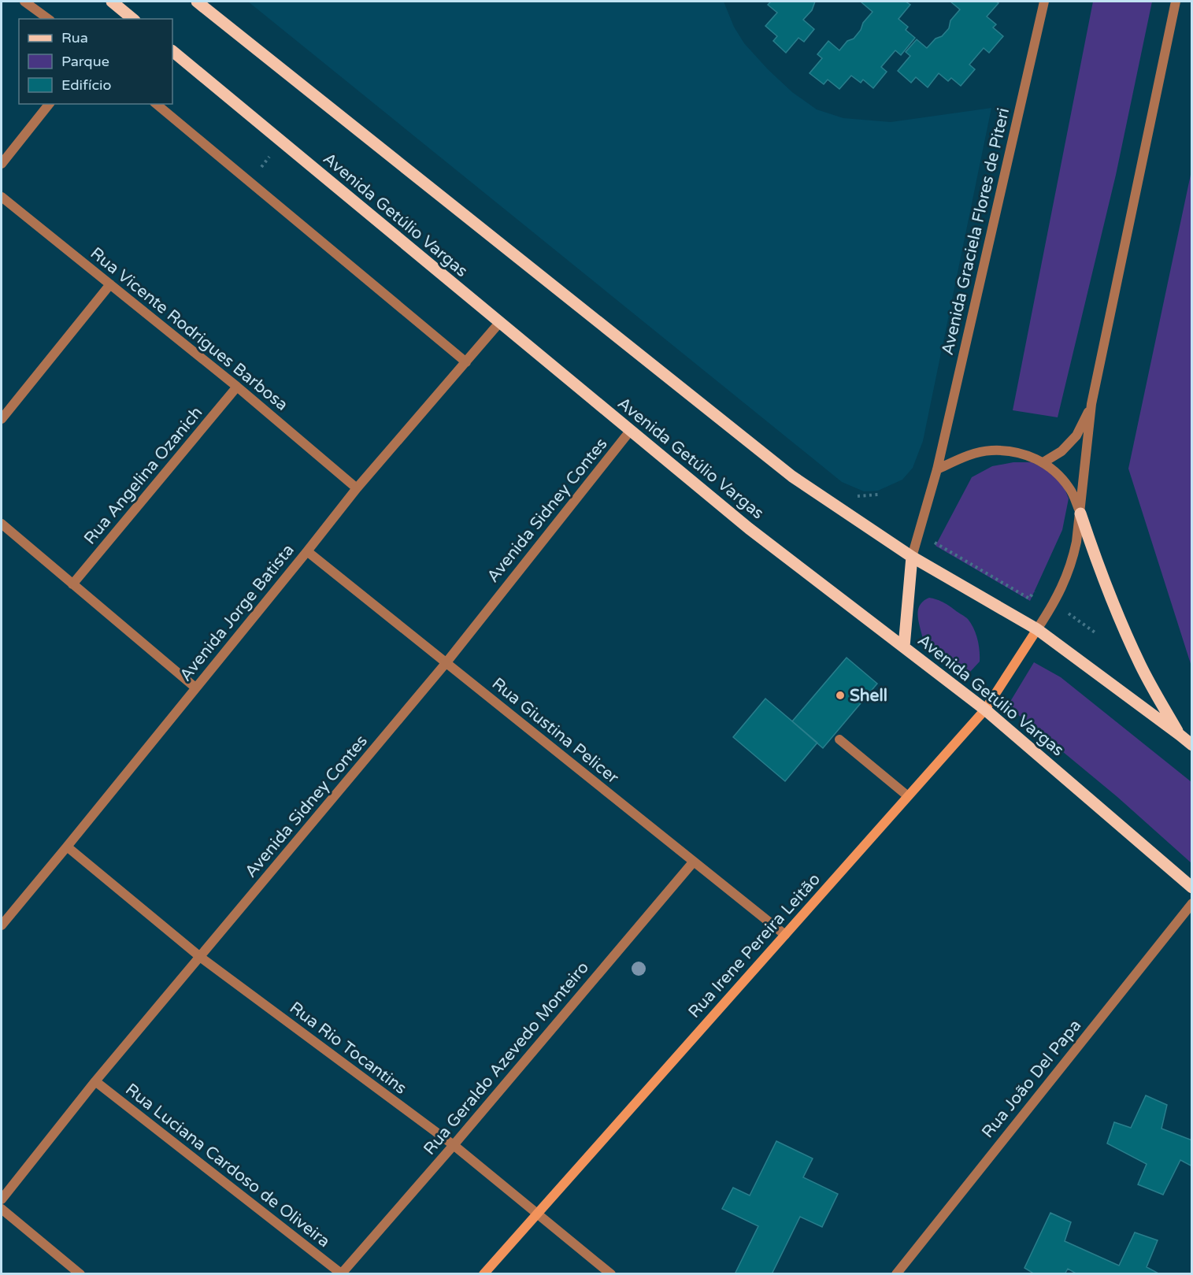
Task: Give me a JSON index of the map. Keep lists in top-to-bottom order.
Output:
{
  "streets": {
    "main road": ["Avenida Getúlio Vargas"],
    "street": [
      "Avenida Graciela Flores de Piteri",
      "Rua Vicente Rodrigues Barbosa",
      "Rua Angelina Ozanich",
      "Avenida Sidney Contes",
      "Avenida Jorge Batista",
      "Rua Giustina Pelicer",
      "Rua Irene Pereira Leitão",
      "Rua Rio Tocantins",
      "Rua Geraldo Azevedo Monteiro",
      "Rua João Del Papa",
      "Rua Luciana Cardoso de Oliveira"
    ]
  },
  "crossings": [
    ["Avenida Getúlio Vargas", "Avenida Sidney Contes"],
    ["Avenida Getúlio Vargas", "Avenida Jorge Batista"],
    ["Avenida Getúlio Vargas", "Rua Irene Pereira Leitão"],
    ["Rua Vicente Rodrigues Barbosa", "Rua Angelina Ozanich"],
    ["Rua Vicente Rodrigues Barbosa", "Avenida Jorge Batista"],
    ["Avenida Sidney Contes", "Rua Giustina Pelicer"],
    ["Avenida Sidney Contes", "Rua Rio Tocantins"],
    ["Avenida Sidney Contes", "Rua Luciana Cardoso de Oliveira"],
    ["Avenida Jorge Batista", "Rua Giustina Pelicer"],
    ["Avenida Jorge Batista", "Rua Rio Tocantins"],
    ["Rua Giustina Pelicer", "Rua Irene Pereira Leitão"],
    ["Rua Giustina Pelicer", "Rua Geraldo Azevedo Monteiro"],
    ["Rua Irene Pereira Leitão", "Rua Rio Tocantins"],
    ["Rua Rio Tocantins", "Rua Geraldo Azevedo Monteiro"],
    ["Rua Geraldo Azevedo Monteiro", "Rua Luciana Cardoso de Oliveira"]
  ],
  "places": ["Shell"],
  "legend": ["Rua", "Parque", "Edifício"]
}
